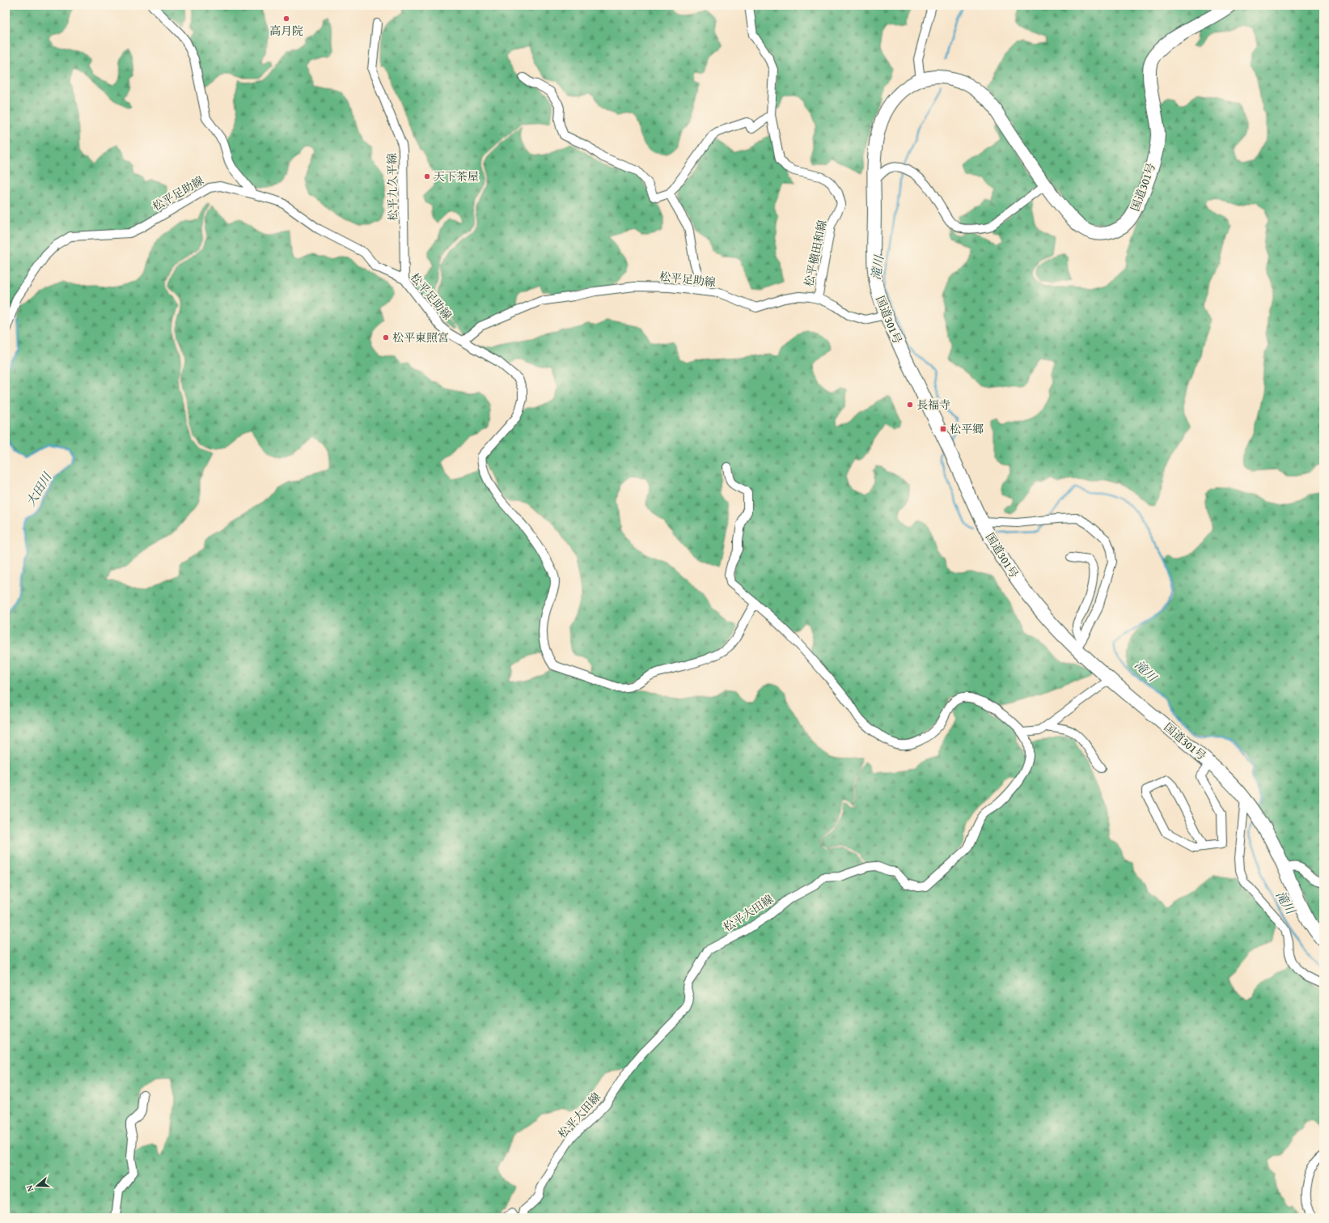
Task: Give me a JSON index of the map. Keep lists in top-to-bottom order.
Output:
{
  "streets": {
    "highway": ["国道301号"],
    "street": [
      "松平九久平線",
      "松平足助線",
      "松平槇田和線",
      "松平大田線"
    ]
  },
  "crossings": [
    ["松平九久平線", "松平足助線"],
    ["国道301号", "松平足助線"],
    ["松平足助線", "松平槇田和線"]
  ],
  "water": ["滝川", "大田川"],
  "places": {
    "other": [
      "高月院",
      "天下茶屋",
      "松平東照宮",
      "長福寺"
    ],
    "transit": ["松平郷"]
  },
  "north": "left"
}
